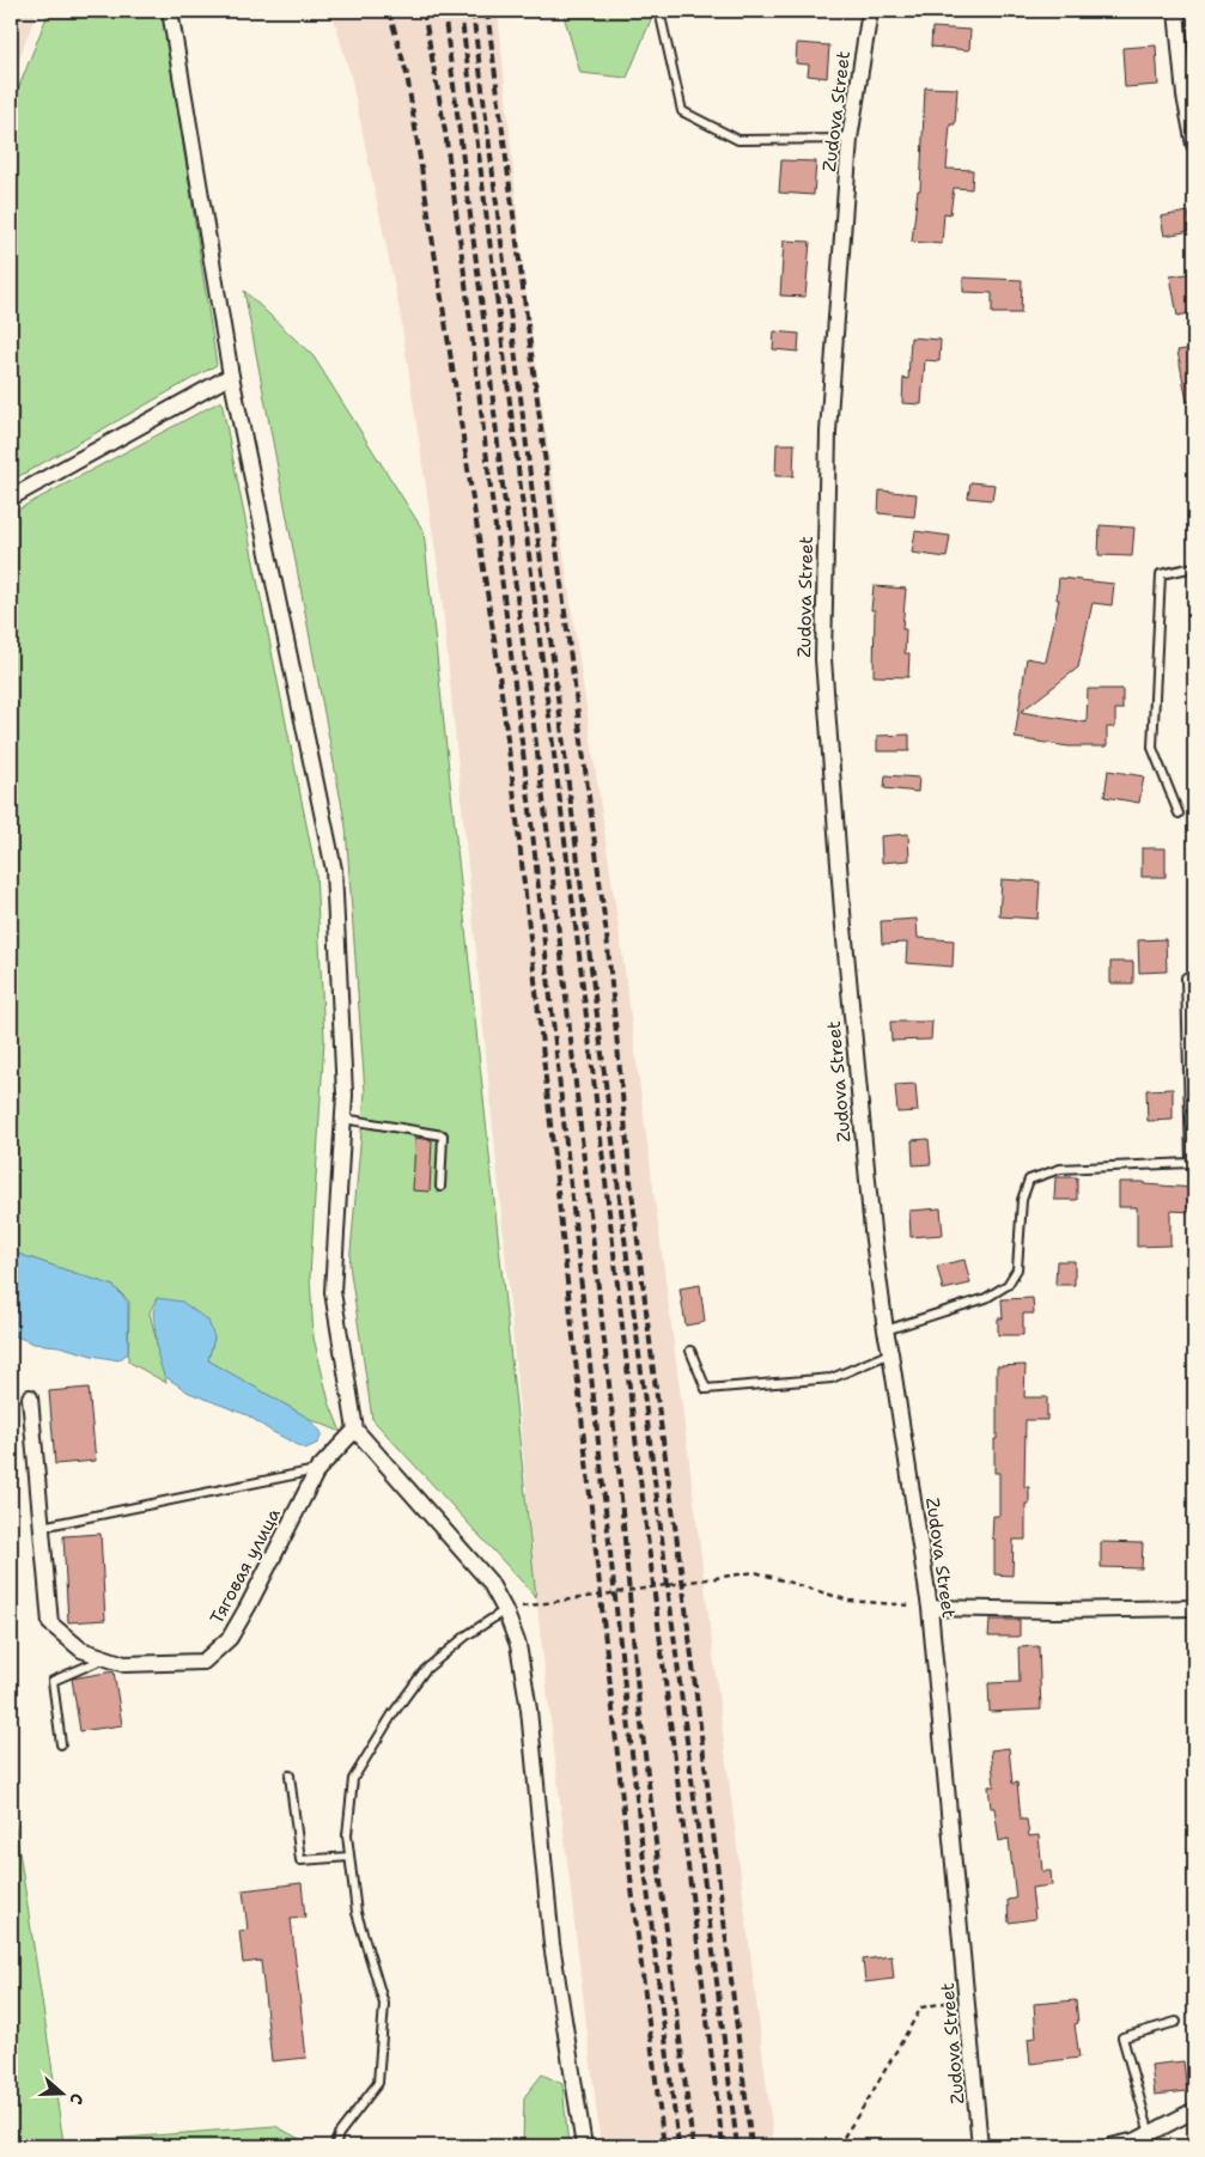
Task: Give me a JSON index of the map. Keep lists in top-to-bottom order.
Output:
{
  "streets": {
    "street": ["Zudova Street", "Тяговая улица"]
  },
  "north": "right"
}
